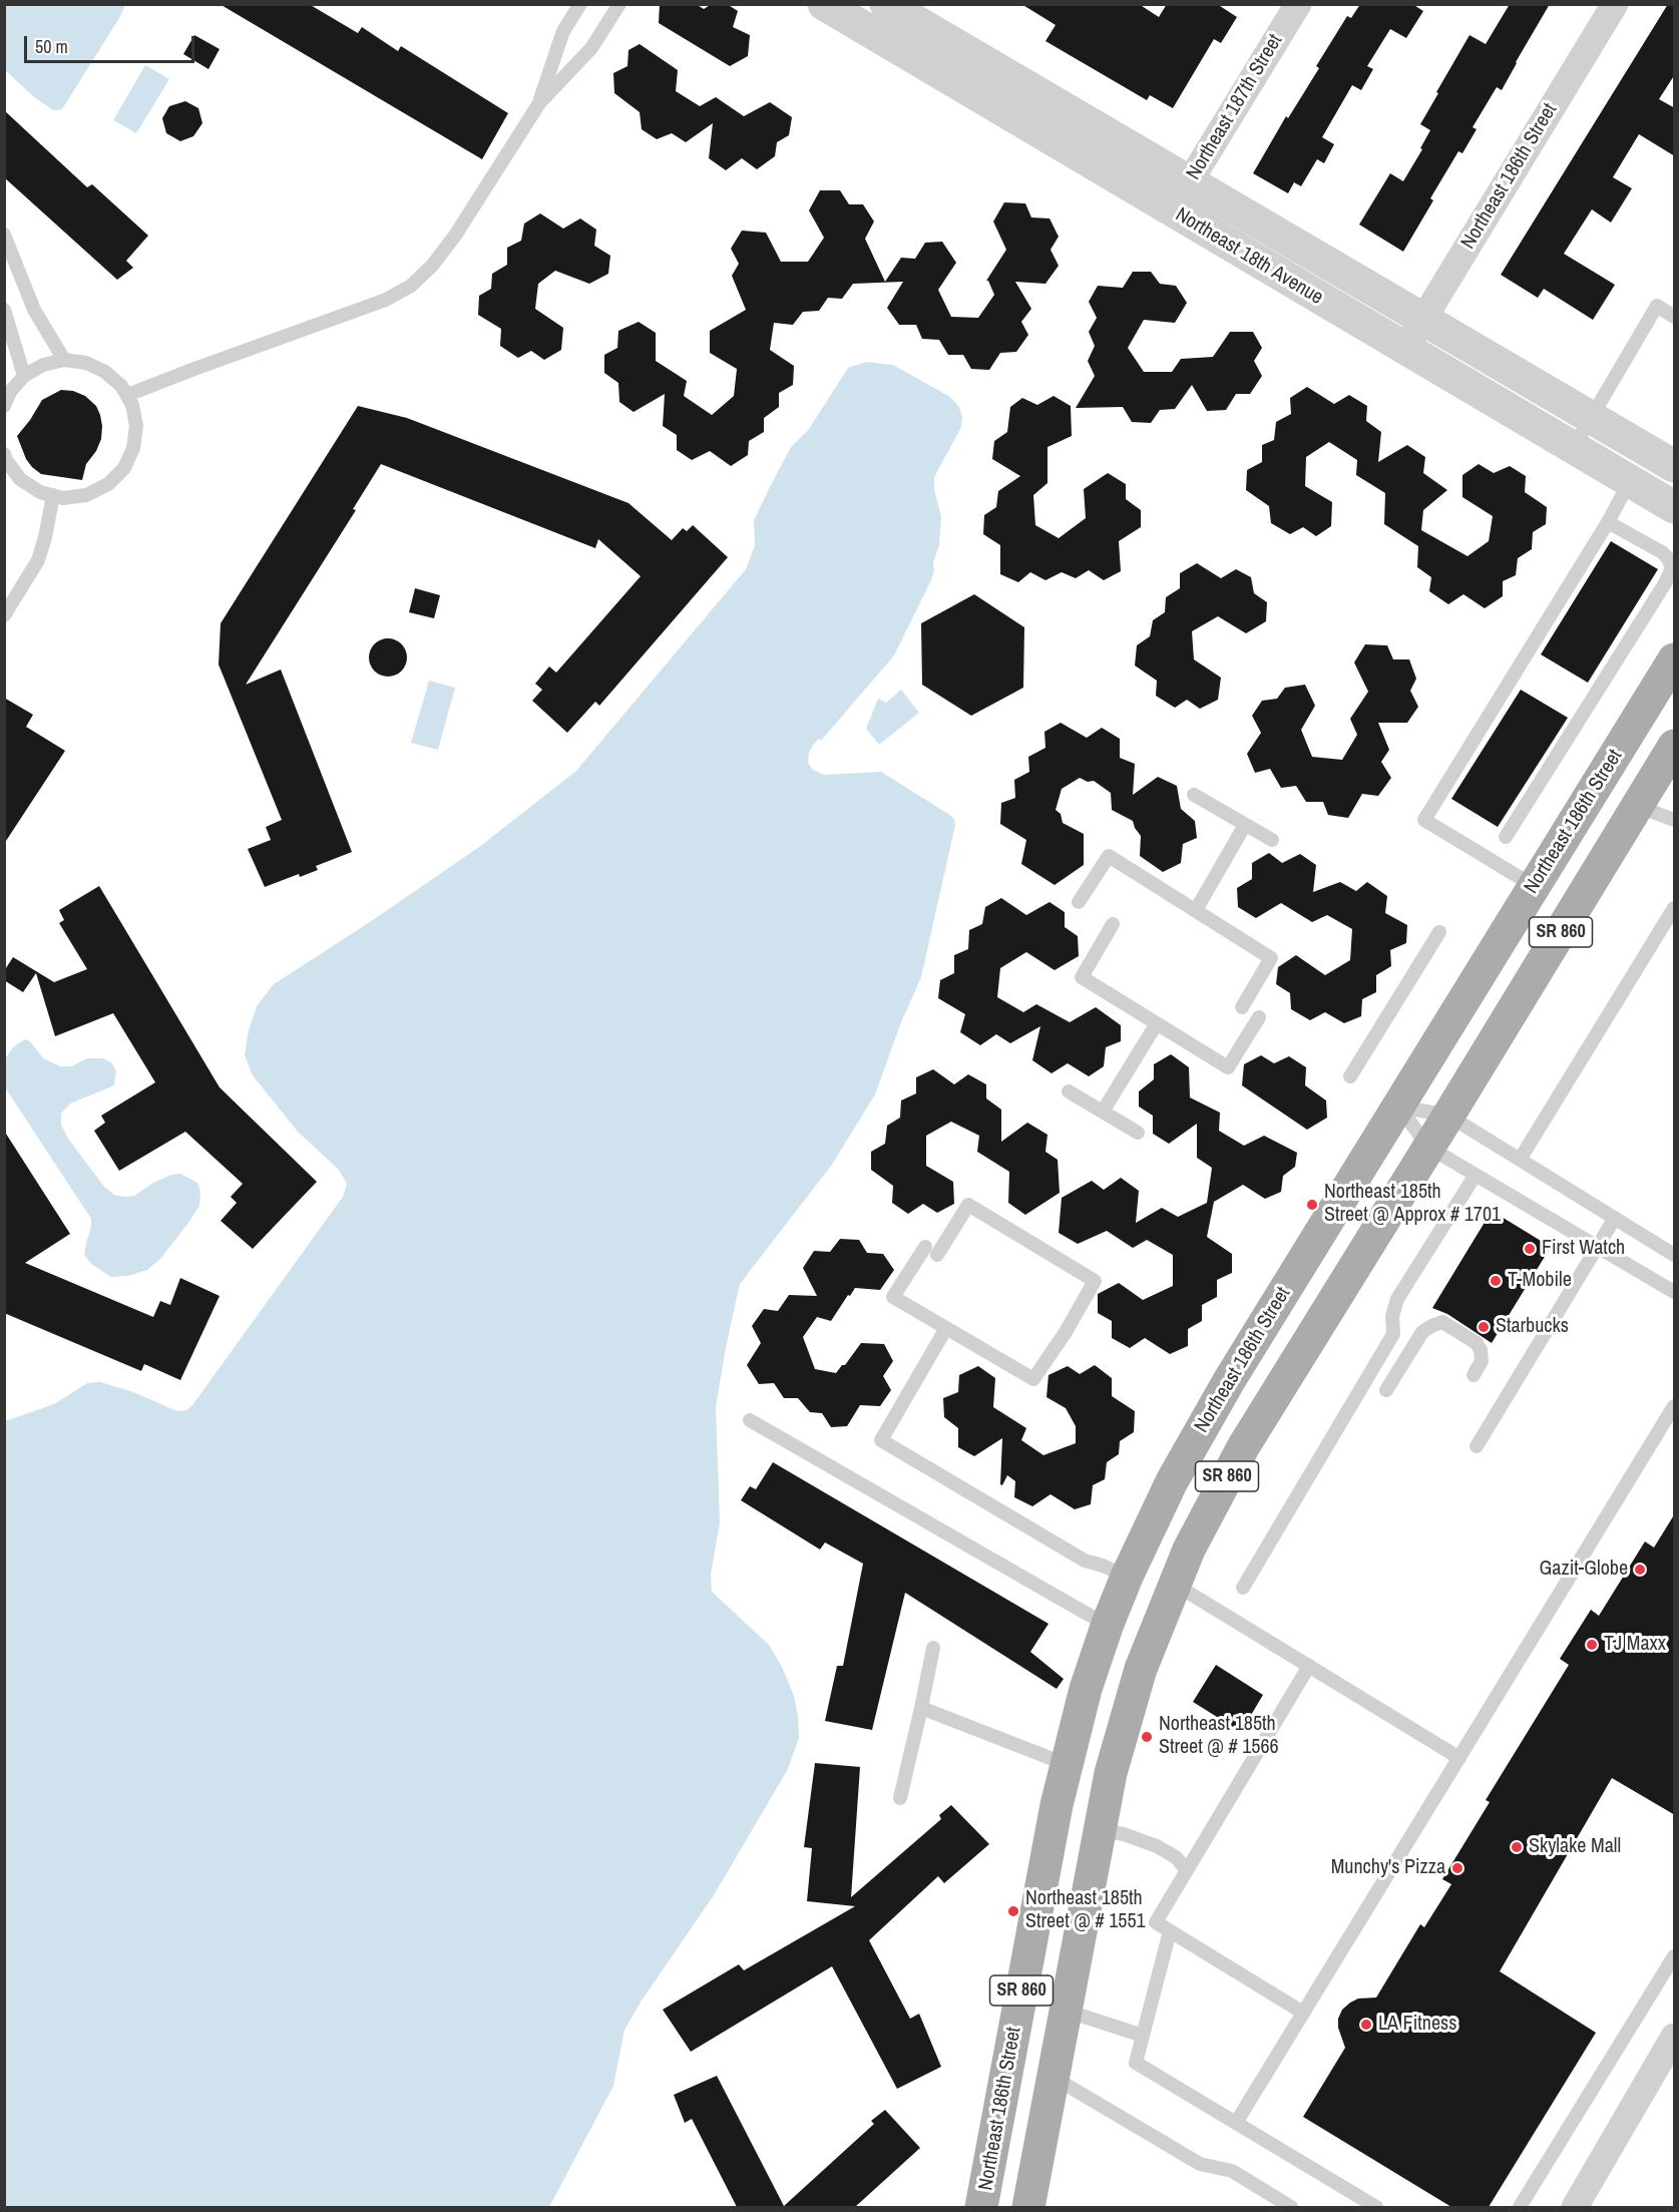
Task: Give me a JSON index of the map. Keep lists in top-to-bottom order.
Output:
{
  "streets": {
    "main road": ["Northeast 186th Street", "SR 860"],
    "street": ["Northeast 187th Street", "Northeast 18th Avenue"]
  },
  "crossings": [
    ["Northeast 187th Street", "Northeast 18th Avenue"],
    ["Northeast 186th Street", "Northeast 18th Avenue"]
  ],
  "places": [
    "Northeast 185th Street @ Approx # 1701",
    "First Watch",
    "T-Mobile",
    "Starbucks",
    "Gazit-Globe",
    "TJ Maxx",
    "Northeast 185th Street @ # 1566",
    "Skylake Mall",
    "Munchy's Pizza",
    "Northeast 185th Street @ # 1551",
    "LA Fitness"
  ],
  "scale_bar": "50 m"
}
